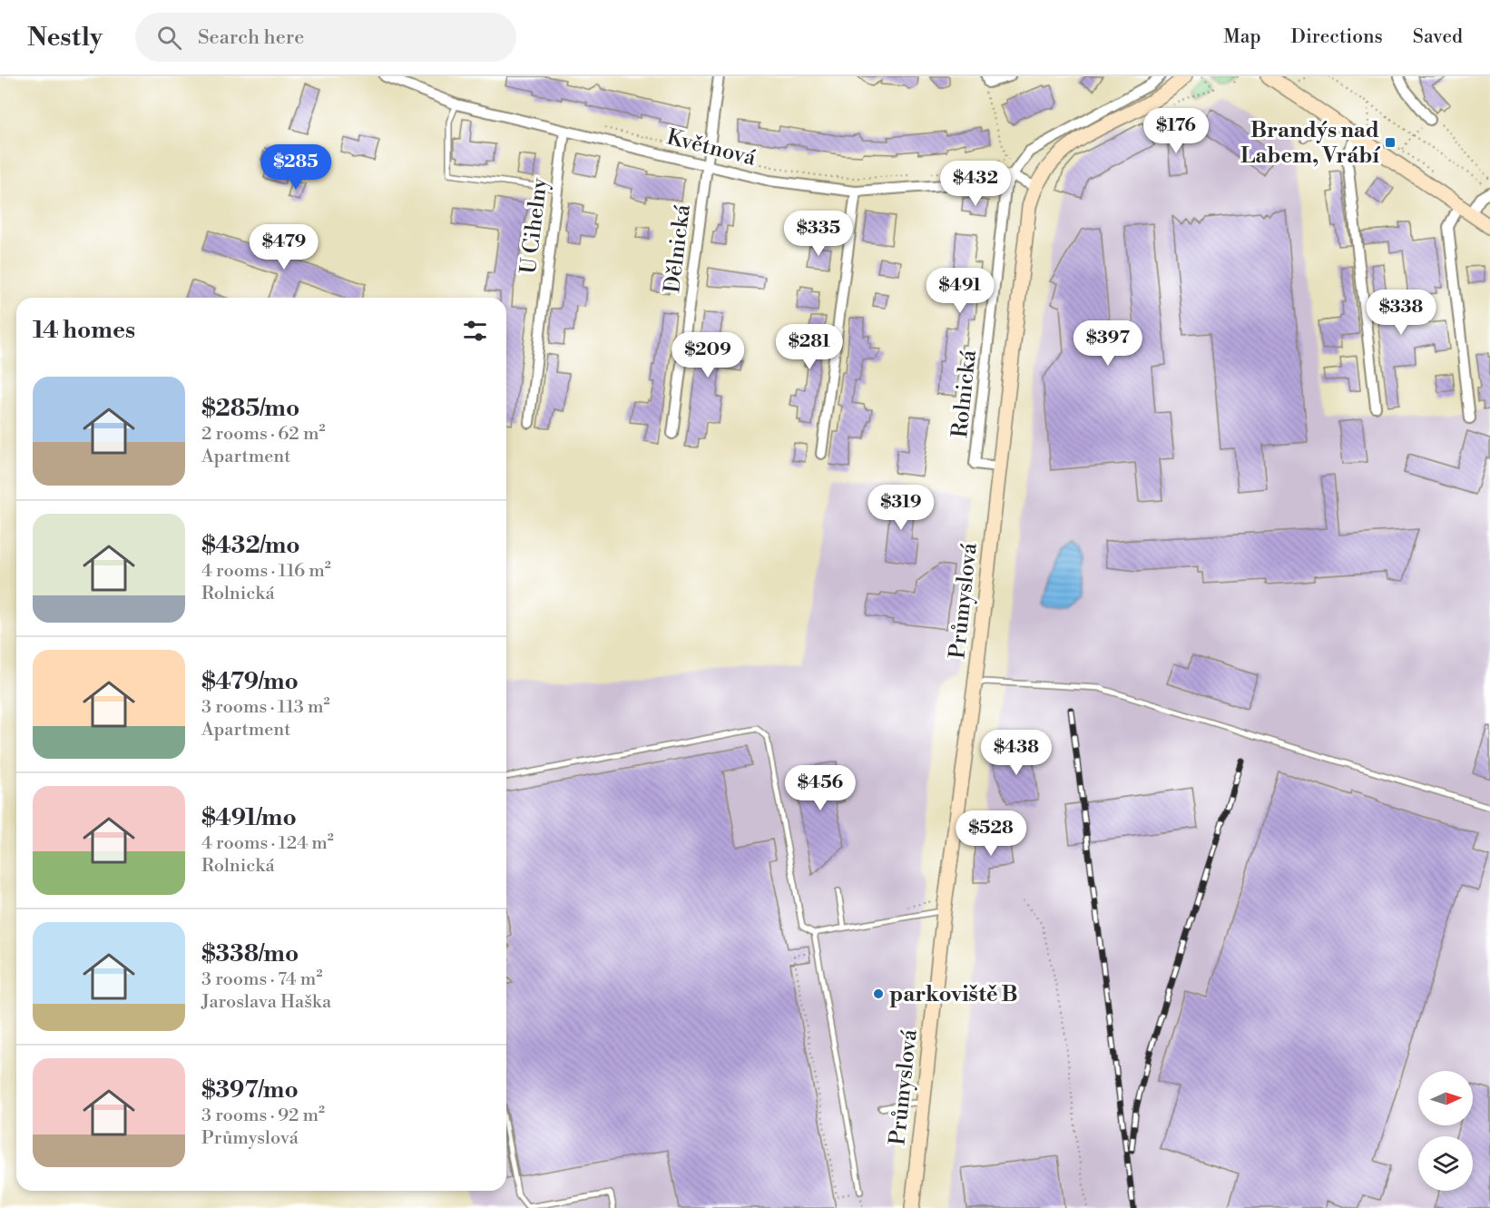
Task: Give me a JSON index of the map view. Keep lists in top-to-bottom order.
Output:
{
  "streets": {
    "main road": ["Průmyslová"],
    "street": [
      "Květnová",
      "U Cihelny",
      "Dělnická",
      "Rolnická"
    ]
  },
  "crossings": [
    ["Květnová", "U Cihelny"],
    ["Květnová", "Dělnická"],
    ["Květnová", "Rolnická"],
    ["Rolnická", "Průmyslová"]
  ],
  "places": {
    "transit": ["Brandýs nad Labem, Vrábí"],
    "other": ["parkoviště B"]
  },
  "north": "right",
  "page": {
    "header": "Nestly",
    "search": "Search here",
    "nav": ["Map", "Directions", "Saved"],
    "price": [
      "$176",
      "$285",
      "$432",
      "$335",
      "$479",
      "$491",
      "$338",
      "$397",
      "$281",
      "$209",
      "$319",
      "$438",
      "$456",
      "$528"
    ],
    "heading": "14 homes",
    "list": [
      {
        "name": "$285/mo",
        "note": "2 rooms · 62 m² · Apartment"
      },
      {
        "name": "$432/mo",
        "note": "4 rooms · 116 m² · Rolnická"
      },
      {
        "name": "$479/mo",
        "note": "3 rooms · 113 m² · Apartment"
      },
      {
        "name": "$491/mo",
        "note": "4 rooms · 124 m² · Rolnická"
      },
      {
        "name": "$338/mo",
        "note": "3 rooms · 74 m² · Jaroslava Haška"
      },
      {
        "name": "$397/mo",
        "note": "3 rooms · 92 m² · Průmyslová"
      }
    ]
  }
}
